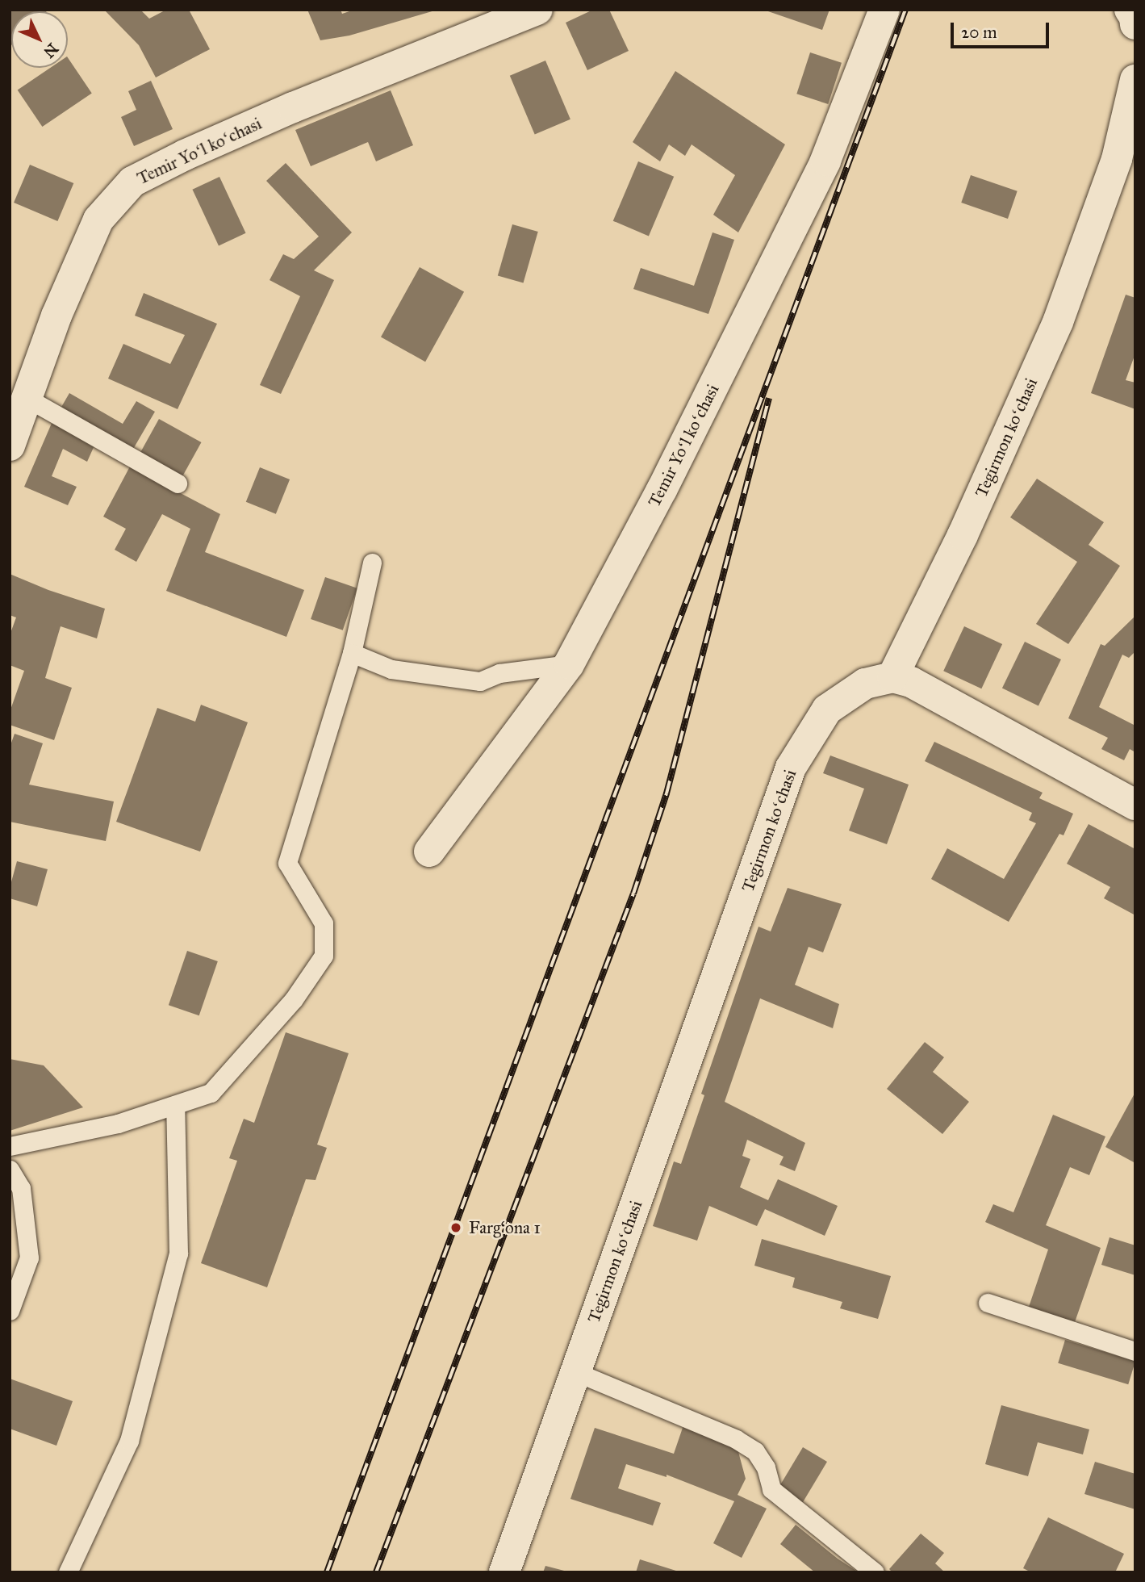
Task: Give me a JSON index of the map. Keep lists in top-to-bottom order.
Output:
{
  "streets": {
    "street": ["Temir Yoʻl koʻchasi", "Tegirmon koʻchasi"]
  },
  "places": ["Farg‘ona 1"],
  "scale_bar": "20 m",
  "north": "bottom right"
}
